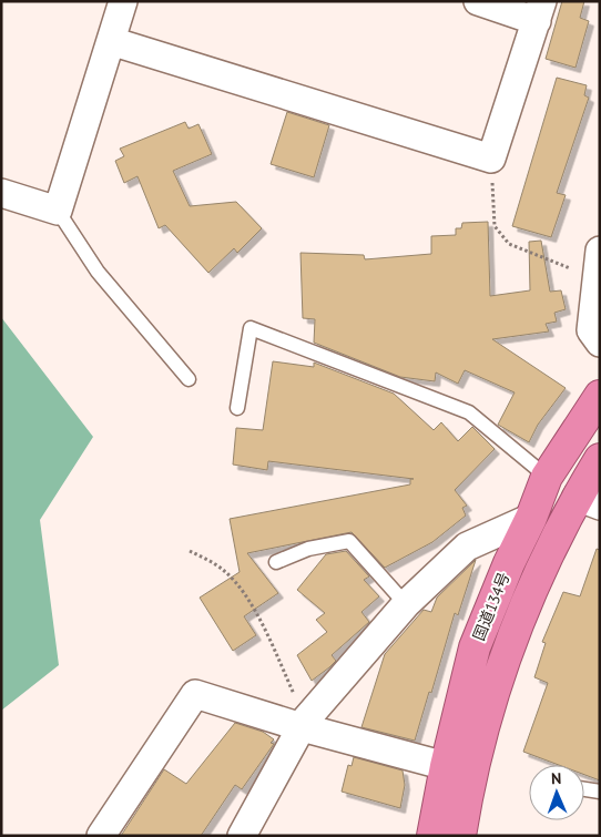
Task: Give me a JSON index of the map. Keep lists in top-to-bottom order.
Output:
{
  "streets": {
    "highway": ["国道134号"]
  },
  "north": "top"
}
